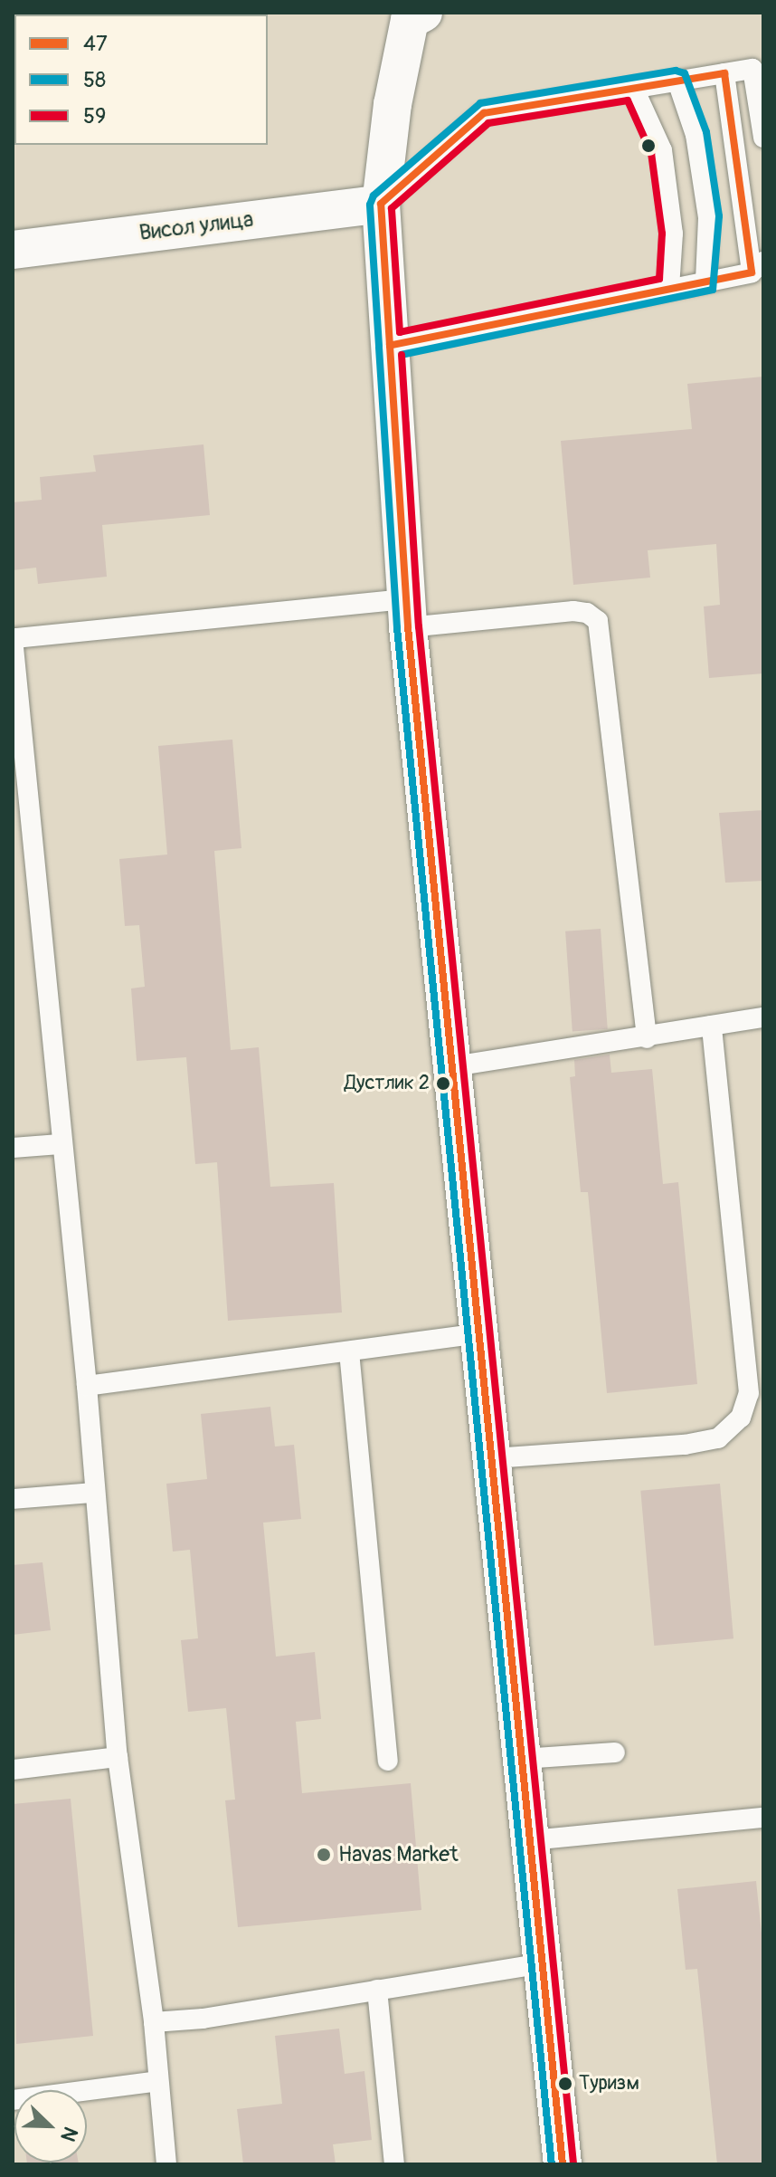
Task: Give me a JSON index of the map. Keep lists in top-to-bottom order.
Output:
{
  "streets": {
    "street": ["Висол улица"]
  },
  "places": ["Дустлик 2", "Havas Market", "Туризм"],
  "lines": ["transit line 58", "transit line 47", "transit line 59"],
  "legend": ["47", "58", "59"],
  "north": "bottom right"
}
